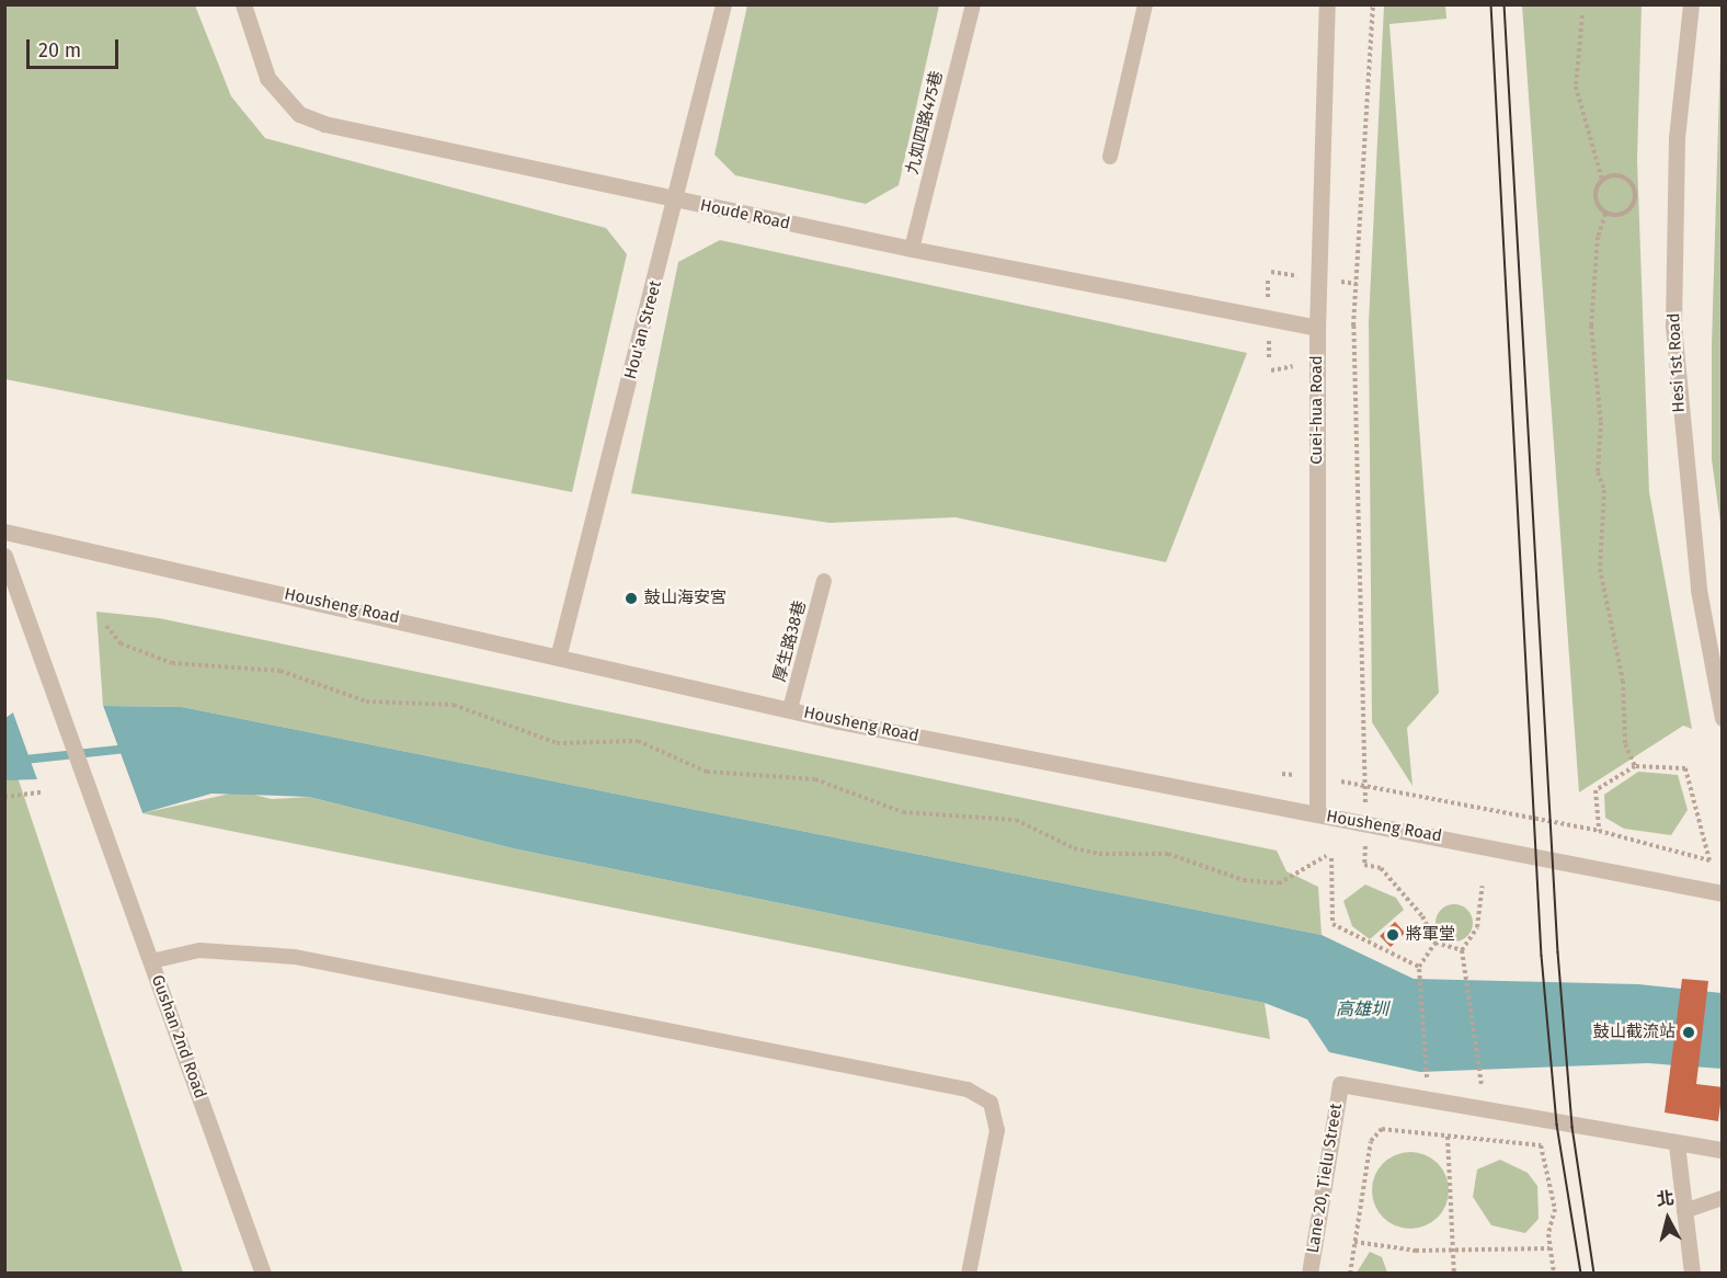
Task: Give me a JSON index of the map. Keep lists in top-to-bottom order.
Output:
{
  "streets": {
    "street": [
      "Houde Road",
      "Hou'an Street",
      "Hesi 1st Road",
      "Cuei-hua Road",
      "Housheng Road",
      "Gushan 2nd Road",
      "Lane 20, Tielu Street"
    ],
    "lane": ["九如四路475巷", "厚生路38巷"]
  },
  "crossings": [
    ["九如四路475巷", "Houde Road"],
    ["Houde Road", "Hou'an Street"],
    ["Houde Road", "Cuei-hua Road"],
    ["Hou'an Street", "Housheng Road"],
    ["Cuei-hua Road", "Housheng Road"],
    ["Housheng Road", "厚生路38巷"]
  ],
  "water": ["高雄圳"],
  "places": ["鼓山海安宮", "將軍堂", "鼓山截流站"],
  "scale_bar": "20 m",
  "north": "top"
}
